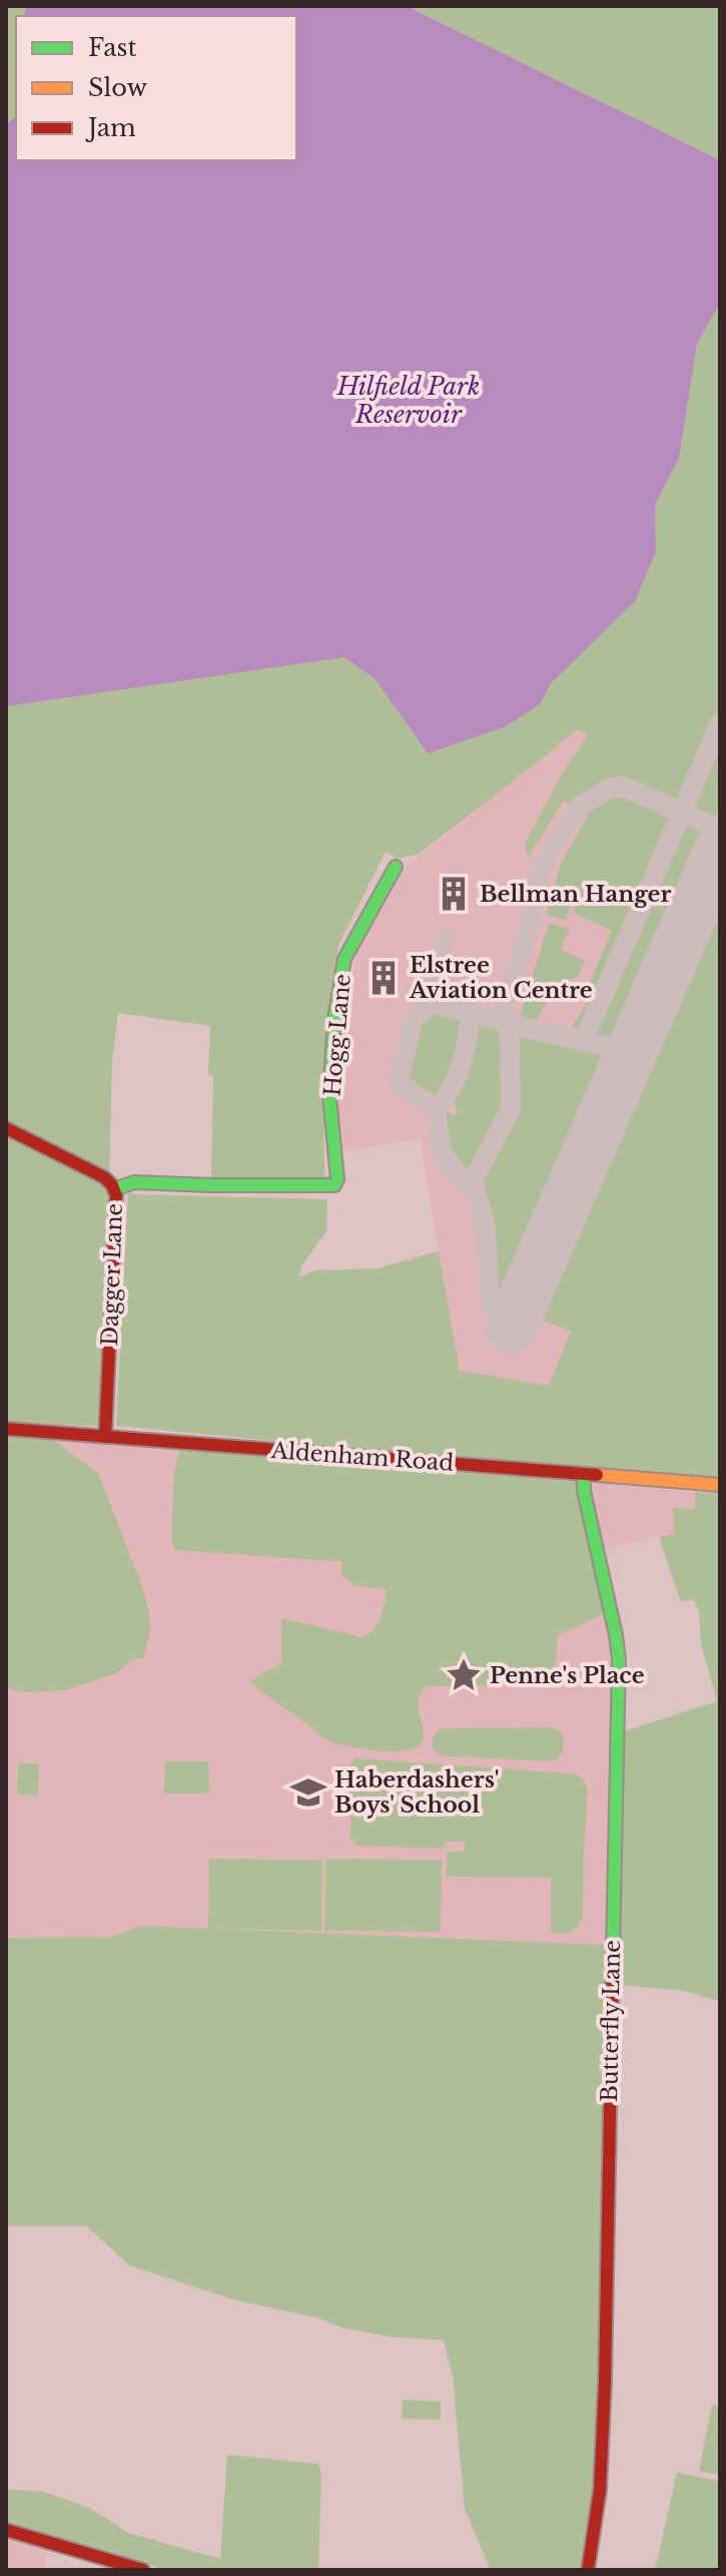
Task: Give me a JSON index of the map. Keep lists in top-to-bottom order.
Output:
{
  "streets": {
    "street": [
      "Hogg Lane",
      "Dagger Lane",
      "Aldenham Road",
      "Butterfly Lane"
    ]
  },
  "crossings": [
    ["Hogg Lane", "Dagger Lane"],
    ["Dagger Lane", "Aldenham Road"],
    ["Aldenham Road", "Butterfly Lane"]
  ],
  "water": ["Hilfield Park Reservoir"],
  "places": {
    "building": ["Bellman Hanger", "Elstree Aviation Centre"],
    "place": ["Penne's Place"],
    "school or university": ["Haberdashers' Boys' School"]
  },
  "legend": ["Fast", "Slow", "Jam"]
}
